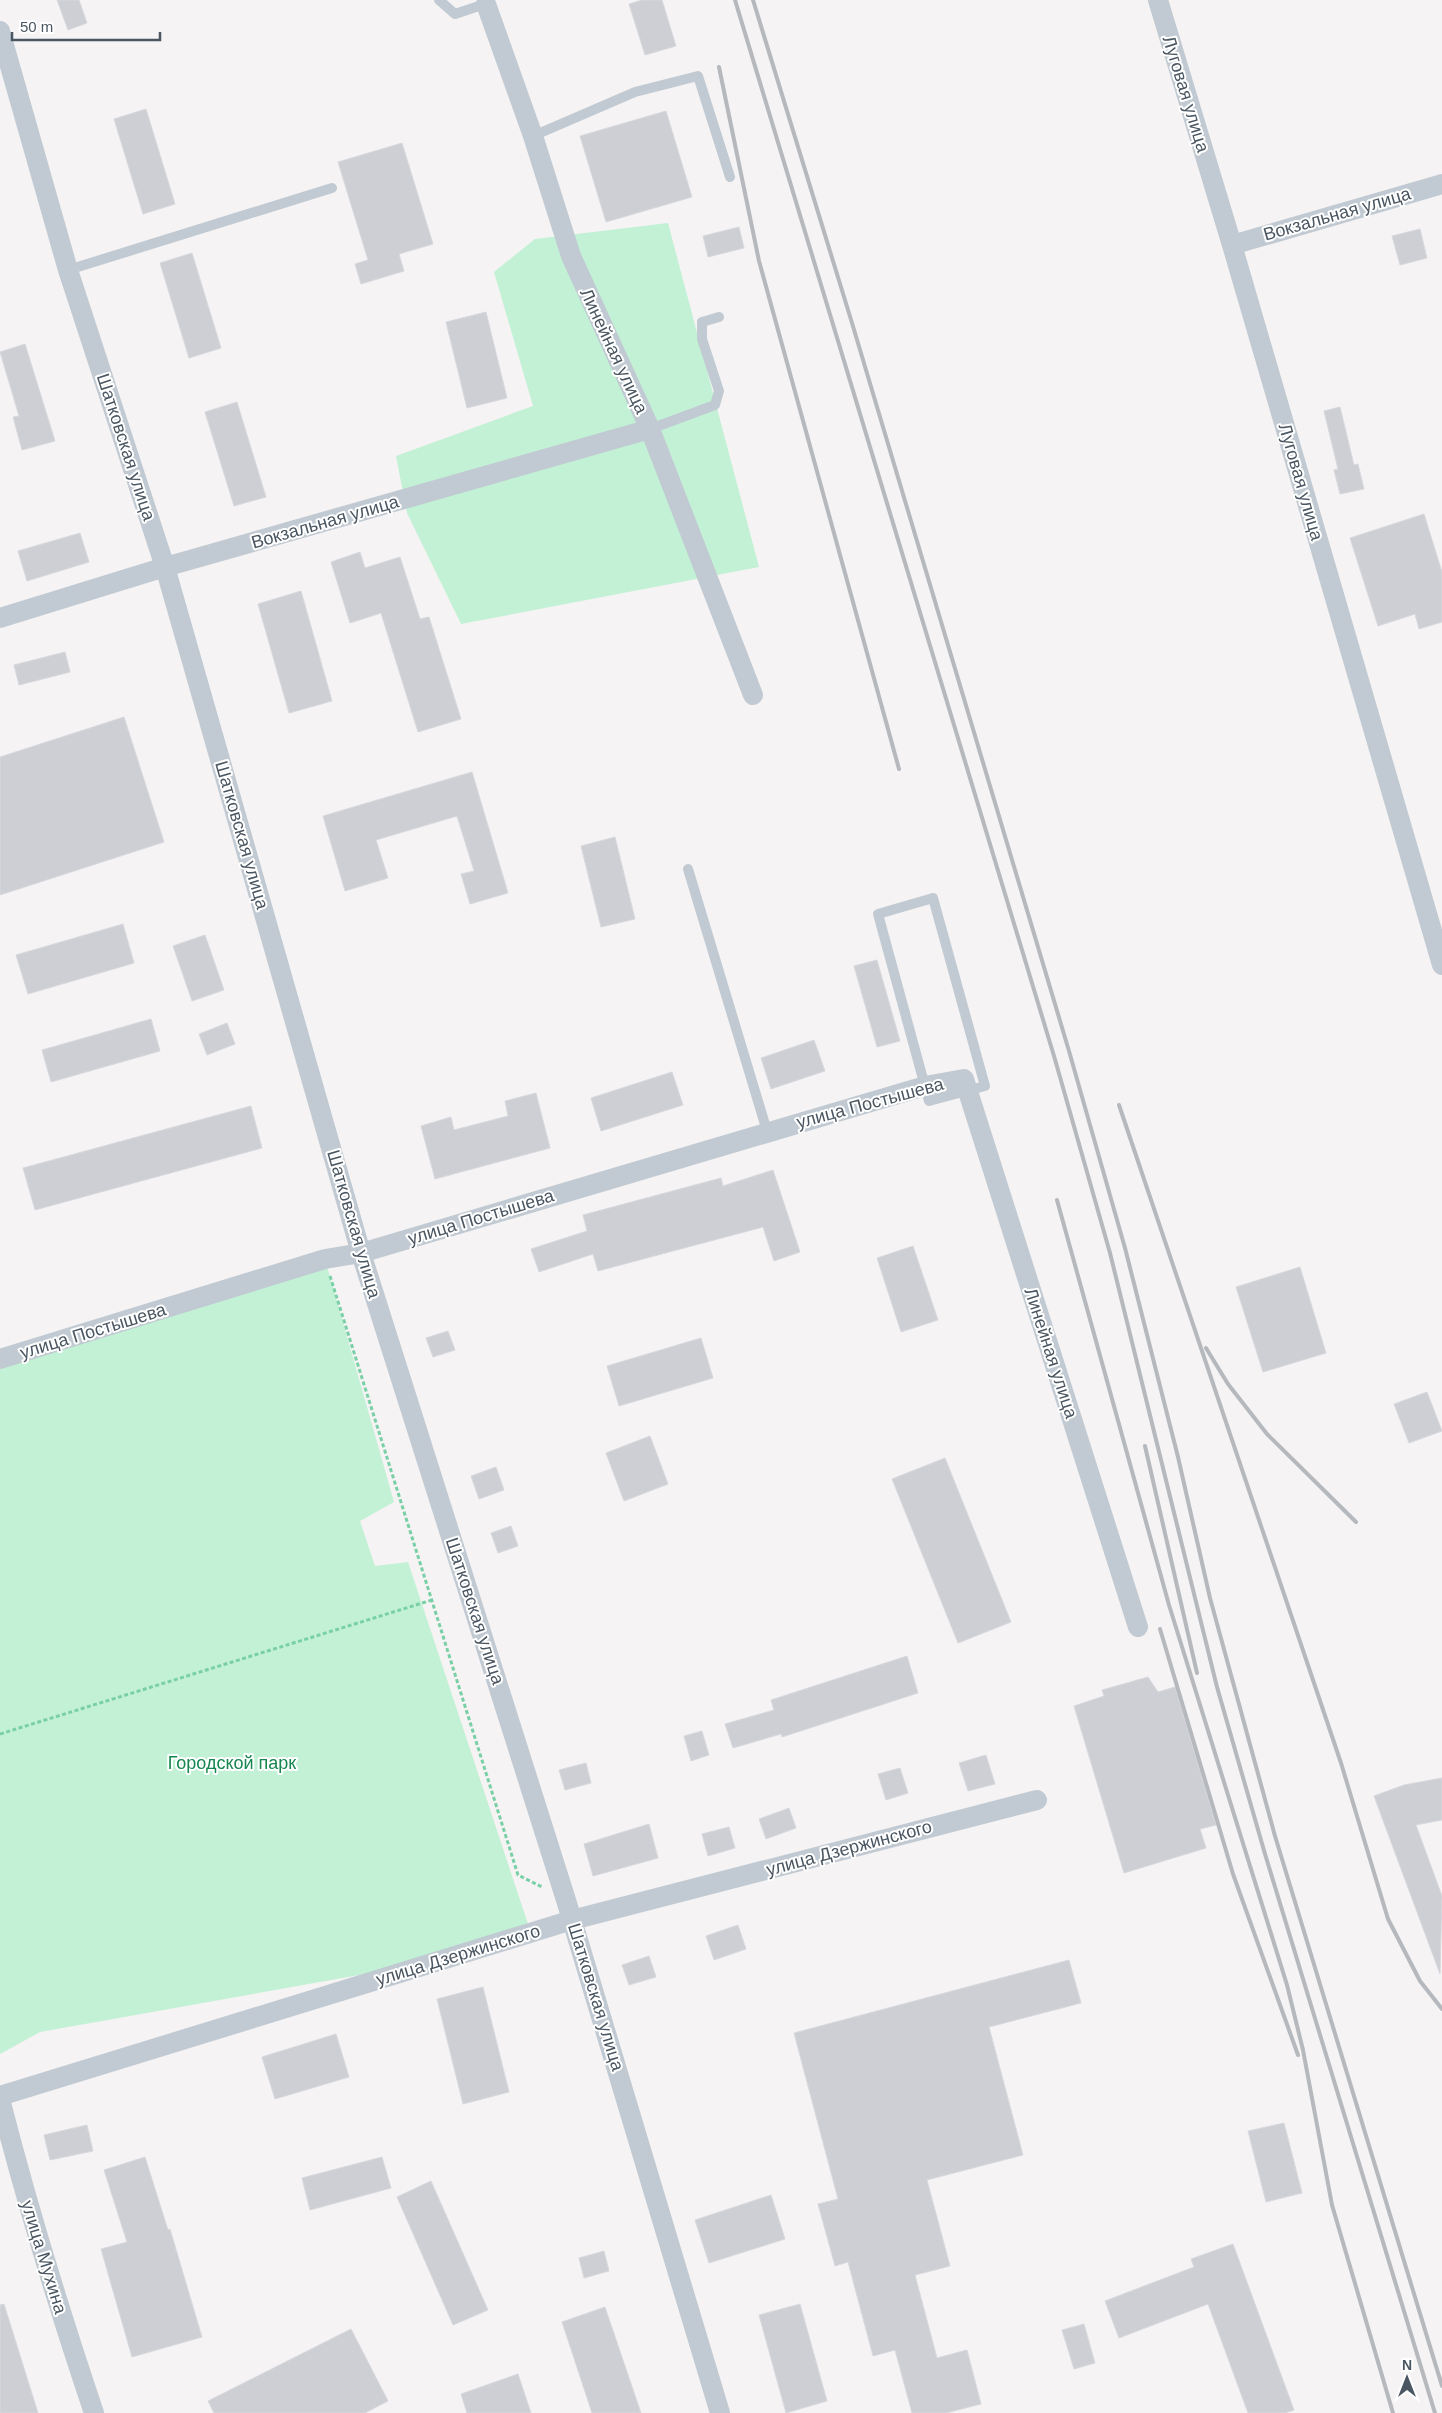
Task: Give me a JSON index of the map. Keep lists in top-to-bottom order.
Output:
{
  "streets": {
    "street": [
      "Луговая улица",
      "Вокзальная улица",
      "Линейная улица",
      "Шатковская улица",
      "улица Постышева",
      "улица Дзержинского",
      "улица Мухина"
    ]
  },
  "crossings": [
    ["Луговая улица", "Вокзальная улица"],
    ["Вокзальная улица", "Линейная улица"],
    ["Вокзальная улица", "Шатковская улица"],
    ["Линейная улица", "улица Постышева"],
    ["Шатковская улица", "улица Постышева"],
    ["Шатковская улица", "улица Дзержинского"],
    ["улица Дзержинского", "улица Мухина"]
  ],
  "parks": ["Городской парк"],
  "scale_bar": "50 m",
  "north": "top"
}
